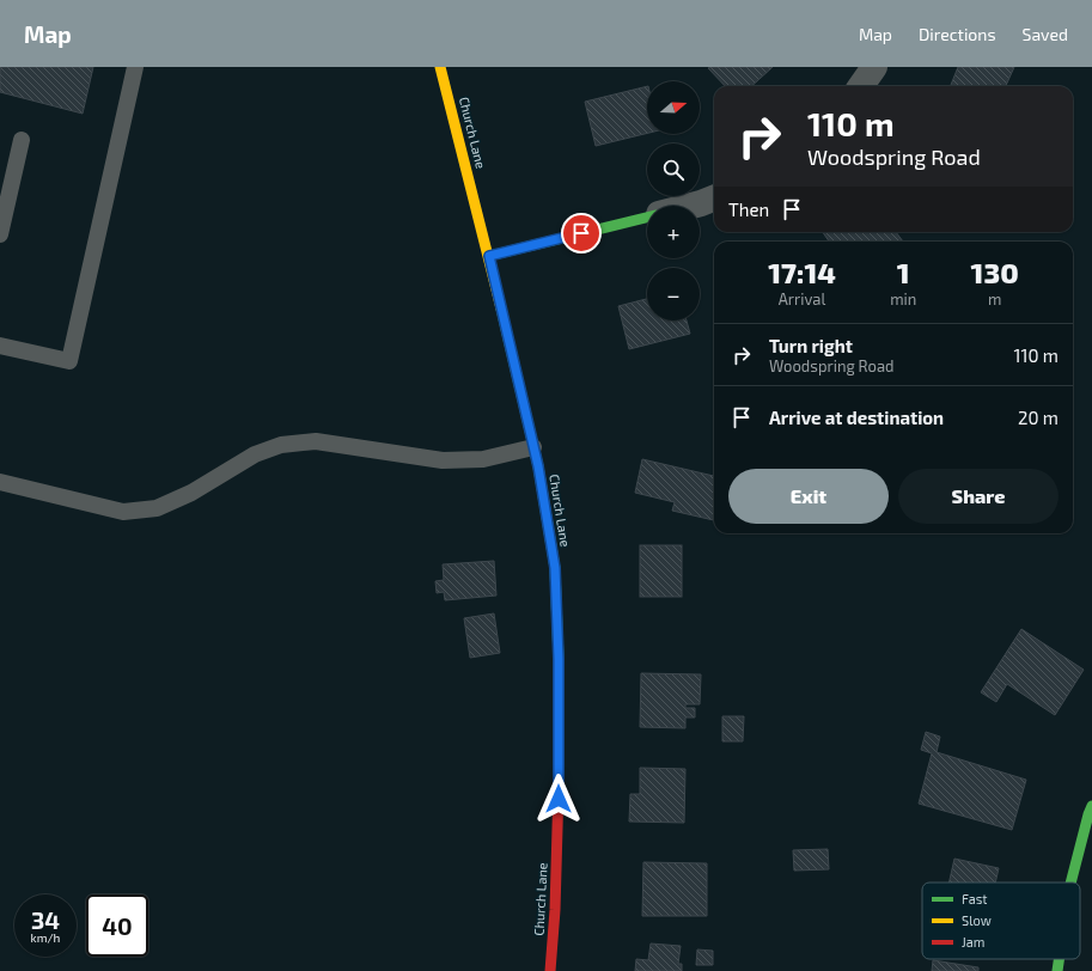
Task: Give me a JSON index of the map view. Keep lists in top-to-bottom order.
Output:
{
  "streets": {
    "street": ["Church Lane"]
  },
  "legend": ["Fast", "Slow", "Jam"],
  "north": "right",
  "page": {
    "header": "Map",
    "nav": ["Map", "Directions", "Saved"],
    "map_buttons": ["+", "−"],
    "turn": ["110 m", "Woodspring Road"],
    "then": "Then",
    "eta": [
      "17:14",
      "Arrival",
      "1",
      "min",
      "130",
      "m"
    ],
    "list": [
      {
        "name": "Turn right",
        "note": "Woodspring Road",
        "value": "110 m"
      },
      {
        "name": "Arrive at destination",
        "value": "20 m"
      }
    ],
    "buttons": ["Exit", "Share"],
    "speed": "34 km/h",
    "limit": "40"
  }
}
